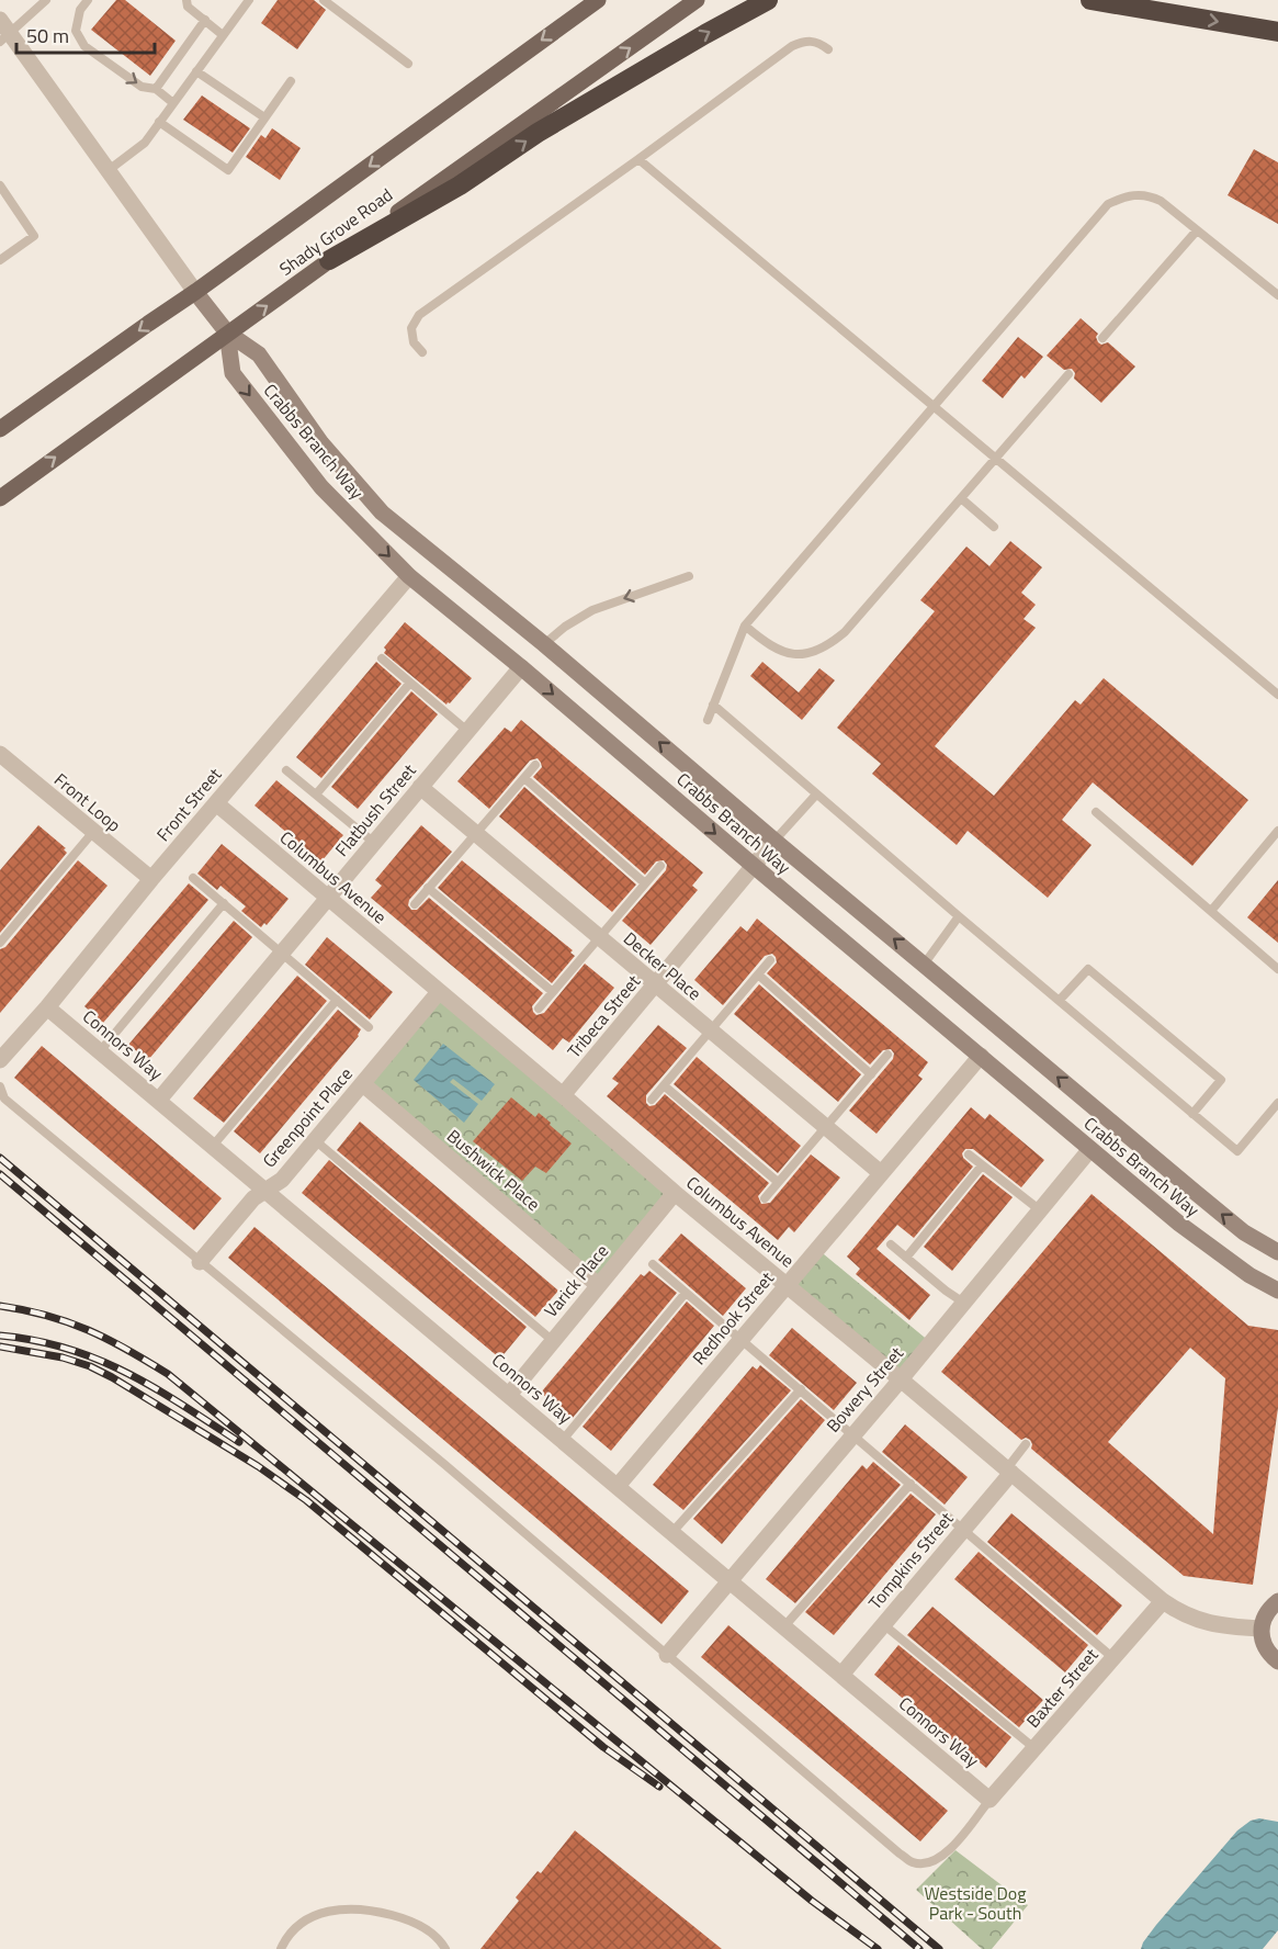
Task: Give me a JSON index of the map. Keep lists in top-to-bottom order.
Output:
{
  "streets": {
    "main road": ["Shady Grove Road", "Crabbs Branch Way"],
    "street": [
      "Front Loop",
      "Front Street",
      "Flatbush Street",
      "Columbus Avenue",
      "Decker Place",
      "Tribeca Street",
      "Connors Way",
      "Greenpoint Place",
      "Bushwick Place",
      "Varick Place",
      "Redhook Street",
      "Bowery Street",
      "Tompkins Street",
      "Baxter Street"
    ]
  },
  "crossings": [
    ["Shady Grove Road", "Crabbs Branch Way"],
    ["Crabbs Branch Way", "Front Street"],
    ["Crabbs Branch Way", "Flatbush Street"],
    ["Crabbs Branch Way", "Tribeca Street"],
    ["Crabbs Branch Way", "Redhook Street"],
    ["Crabbs Branch Way", "Bowery Street"],
    ["Front Loop", "Front Street"],
    ["Front Street", "Columbus Avenue"],
    ["Front Street", "Connors Way"],
    ["Flatbush Street", "Columbus Avenue"],
    ["Flatbush Street", "Decker Place"],
    ["Flatbush Street", "Connors Way"],
    ["Columbus Avenue", "Tribeca Street"],
    ["Columbus Avenue", "Greenpoint Place"],
    ["Columbus Avenue", "Varick Place"],
    ["Columbus Avenue", "Redhook Street"],
    ["Columbus Avenue", "Bowery Street"],
    ["Columbus Avenue", "Tompkins Street"],
    ["Columbus Avenue", "Baxter Street"],
    ["Decker Place", "Tribeca Street"],
    ["Decker Place", "Redhook Street"],
    ["Connors Way", "Greenpoint Place"],
    ["Connors Way", "Varick Place"],
    ["Connors Way", "Redhook Street"],
    ["Connors Way", "Bowery Street"],
    ["Connors Way", "Tompkins Street"],
    ["Connors Way", "Baxter Street"],
    ["Greenpoint Place", "Bushwick Place"],
    ["Bushwick Place", "Varick Place"]
  ],
  "parks": ["Westside Dog Park - South"],
  "scale_bar": "50 m"
}
